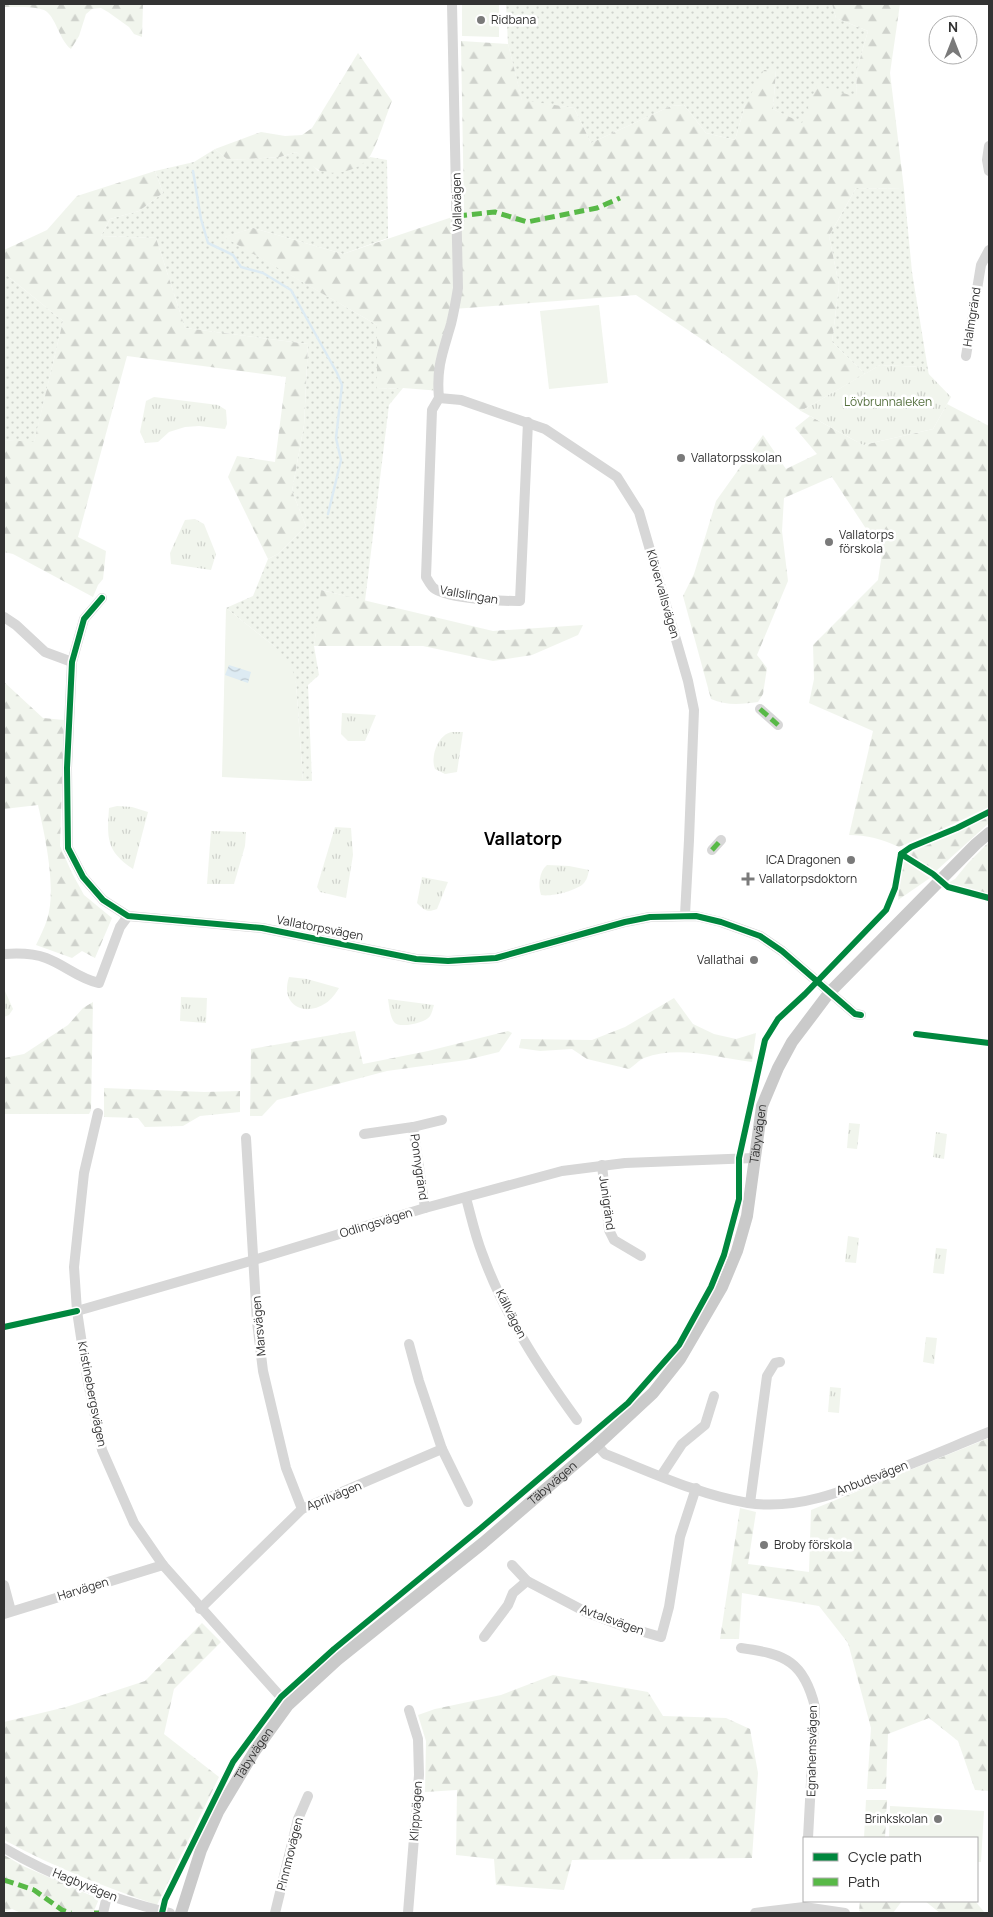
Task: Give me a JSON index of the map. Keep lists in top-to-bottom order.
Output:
{
  "streets": {
    "main road": ["Täbyvägen"],
    "street": [
      "Vallavägen",
      "Halmgränd",
      "Klövervallsvägen",
      "Vallslingan",
      "Vallatorpsvägen",
      "Ponnygränd",
      "Junigränd",
      "Odlingsvägen",
      "Källvägen",
      "Marsvägen",
      "Kristinebergsvägen",
      "Anbudsvägen",
      "Aprilvägen",
      "Harvägen",
      "Avtalsvägen",
      "Egnahemsvägen",
      "Klippvägen",
      "Pinnmovägen",
      "Hagbyvägen"
    ]
  },
  "crossings": [
    ["Vallavägen", "Klövervallsvägen"],
    ["Vallavägen", "Vallslingan"],
    ["Klövervallsvägen", "Vallslingan"],
    ["Klövervallsvägen", "Vallatorpsvägen"],
    ["Vallatorpsvägen", "Täbyvägen"],
    ["Täbyvägen", "Odlingsvägen"],
    ["Täbyvägen", "Kristinebergsvägen"],
    ["Täbyvägen", "Anbudsvägen"],
    ["Ponnygränd", "Odlingsvägen"],
    ["Junigränd", "Odlingsvägen"],
    ["Odlingsvägen", "Källvägen"],
    ["Odlingsvägen", "Marsvägen"],
    ["Odlingsvägen", "Kristinebergsvägen"],
    ["Marsvägen", "Aprilvägen"],
    ["Kristinebergsvägen", "Aprilvägen"],
    ["Kristinebergsvägen", "Harvägen"],
    ["Anbudsvägen", "Avtalsvägen"]
  ],
  "districts": ["Vallatorp"],
  "parks": ["Lövbrunnaleken"],
  "places": {
    "other": [
      "Ridbana",
      "Vallatorpsskolan",
      "Vallatorps förskola",
      "ICA Dragonen",
      "Vallathai",
      "Broby förskola",
      "Brinkskolan"
    ],
    "health": ["Vallatorpsdoktorn"]
  },
  "legend": ["Cycle path", "Path"],
  "north": "top"
}
